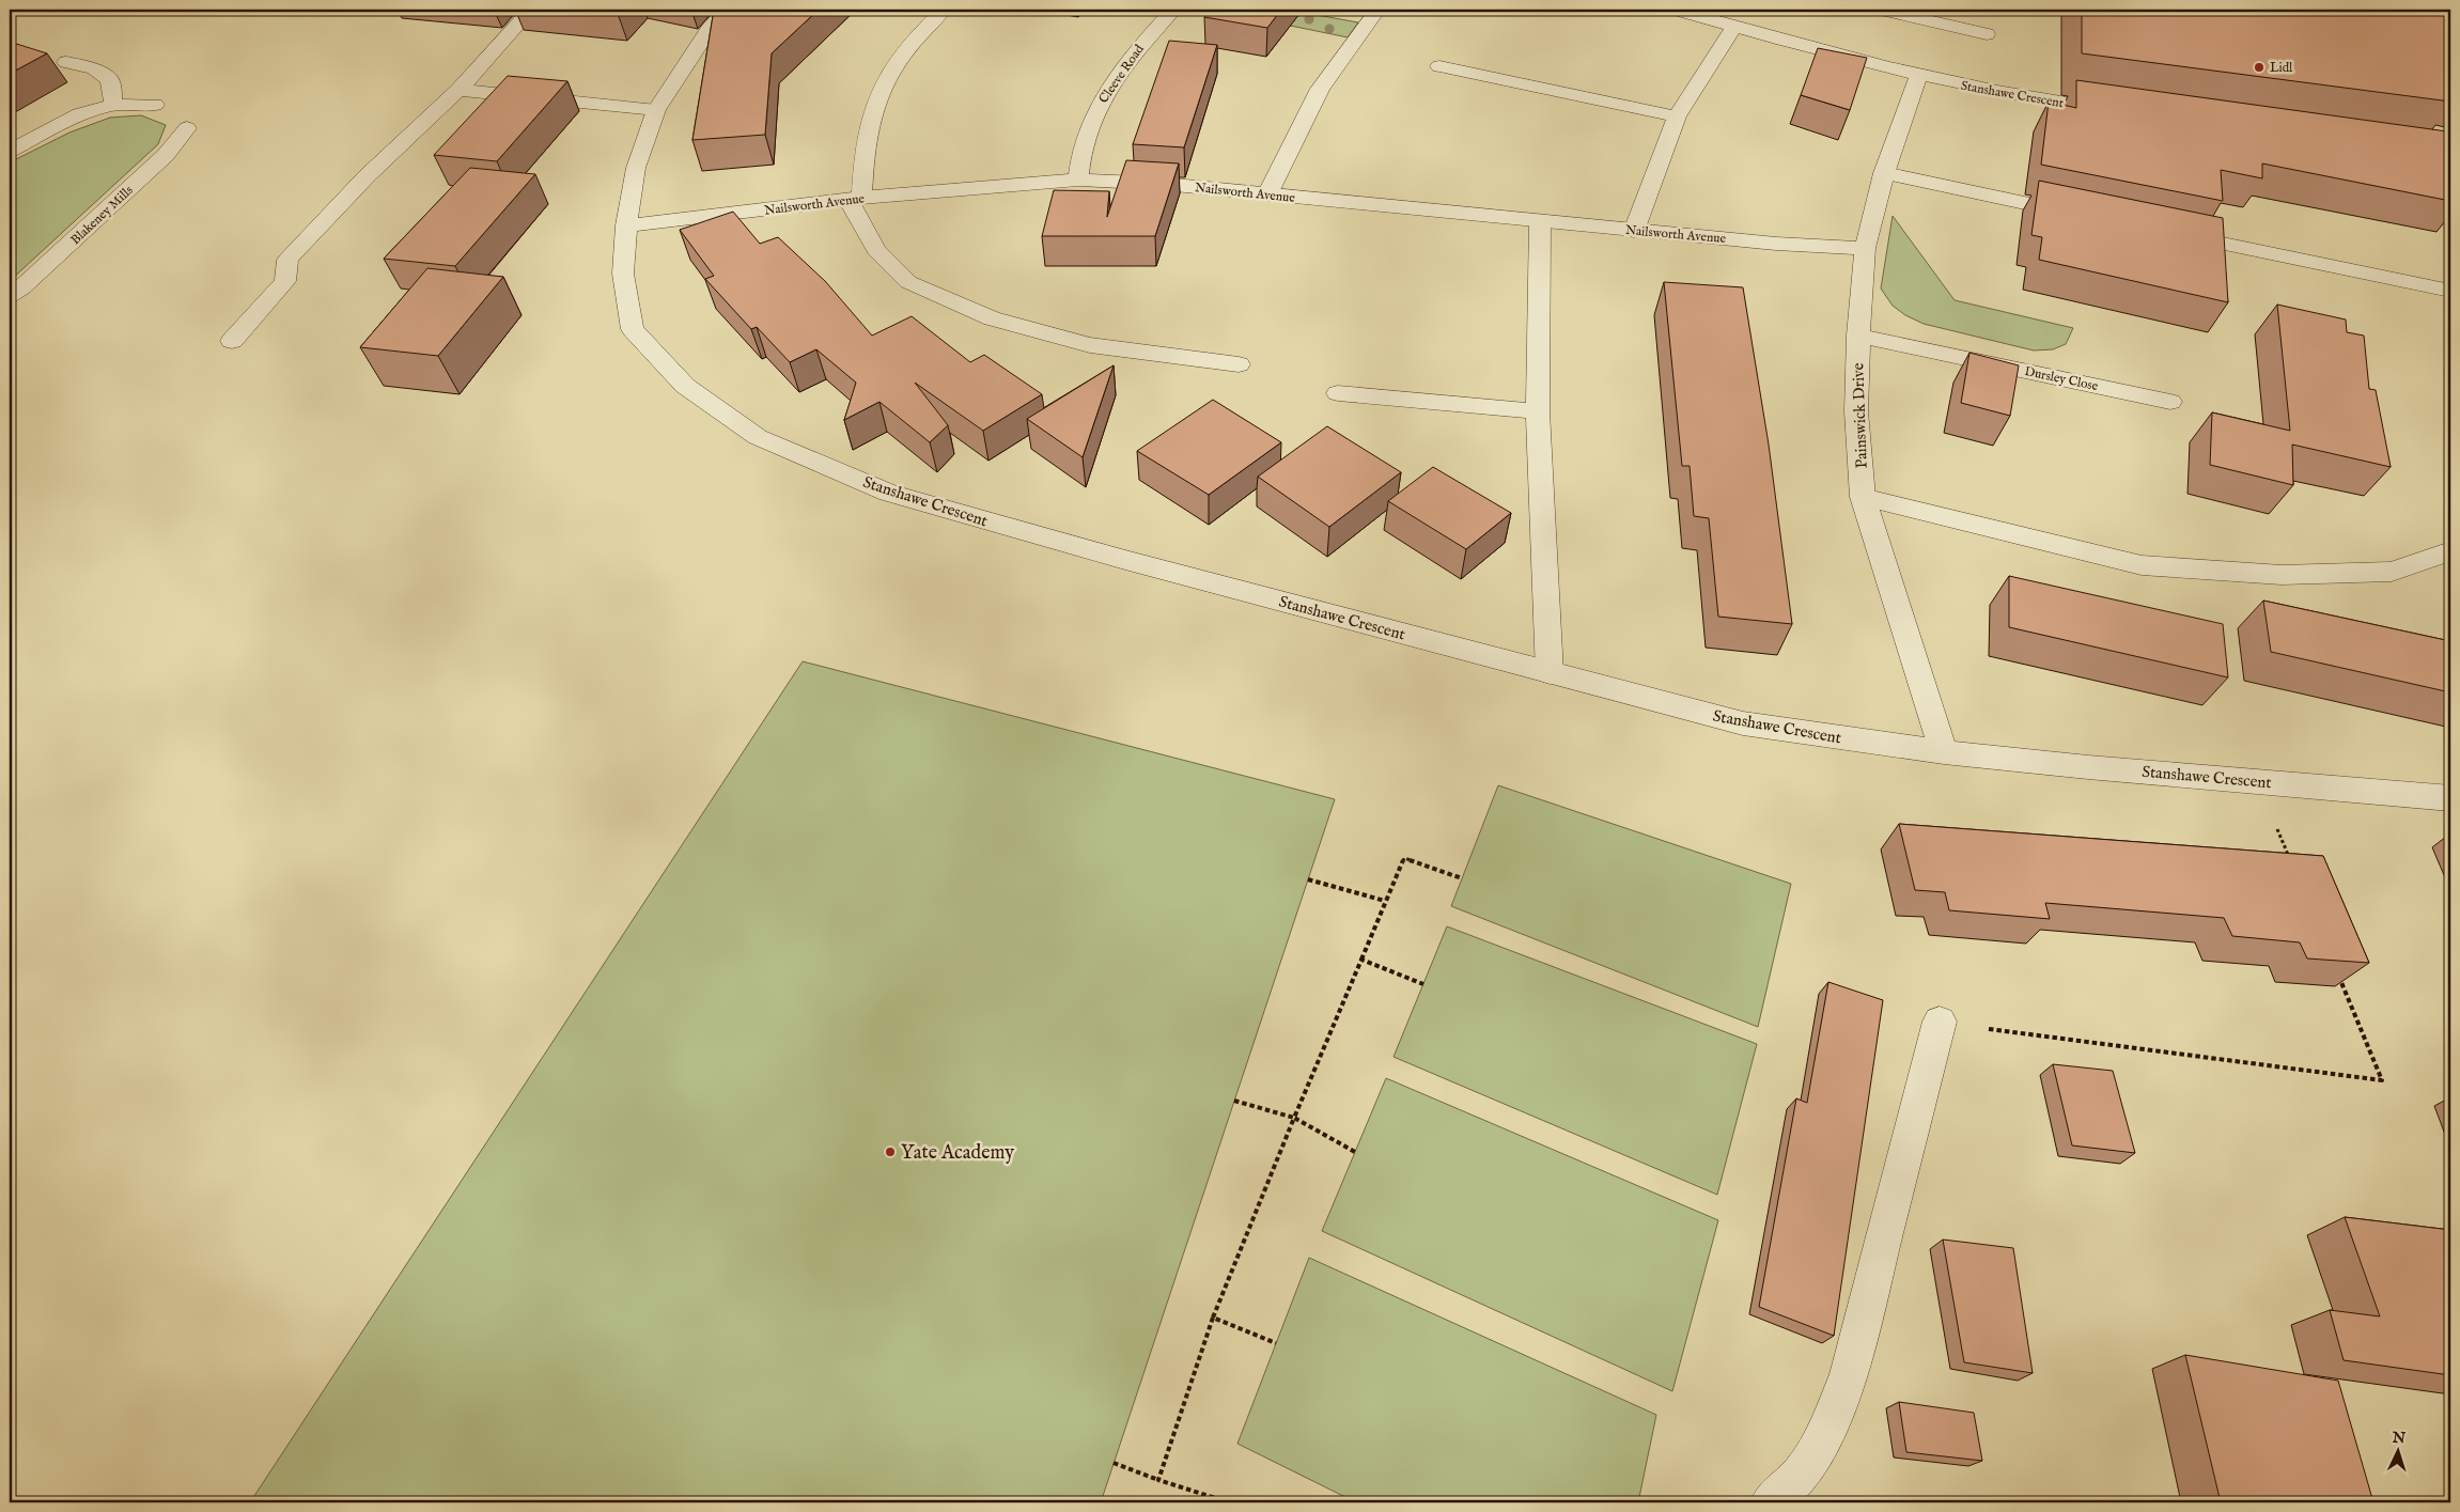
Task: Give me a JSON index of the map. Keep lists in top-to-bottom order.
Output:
{
  "streets": {
    "street": [
      "Cleeve Road",
      "Stanshawe Crescent",
      "Nailsworth Avenue",
      "Blakeney Mills",
      "Dursley Close",
      "Painswick Drive"
    ]
  },
  "crossings": [
    ["Cleeve Road", "Nailsworth Avenue"],
    ["Stanshawe Crescent", "Nailsworth Avenue"],
    ["Stanshawe Crescent", "Painswick Drive"],
    ["Nailsworth Avenue", "Painswick Drive"],
    ["Dursley Close", "Painswick Drive"]
  ],
  "places": ["Lidl", "Yate Academy"],
  "north": "top"
}
